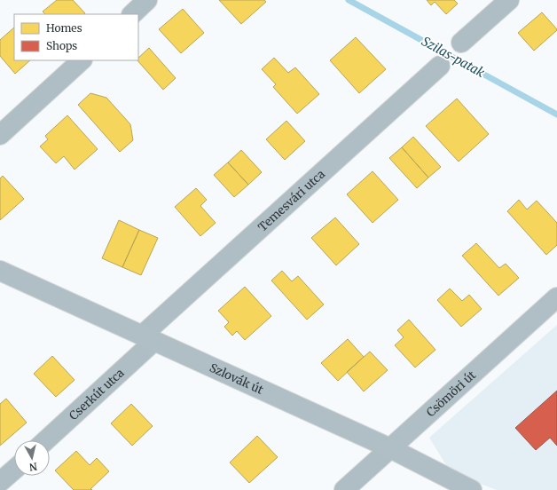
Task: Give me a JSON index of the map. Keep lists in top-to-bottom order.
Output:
{
  "streets": {
    "main road": ["Szlovák út", "Csömöri út"],
    "street": ["Temesvári utca", "Cserkút utca"]
  },
  "crossings": [
    ["Temesvári utca", "Szlovák út"],
    ["Temesvári utca", "Cserkút utca"],
    ["Szlovák út", "Cserkút utca"],
    ["Szlovák út", "Csömöri út"]
  ],
  "water": ["Szilas-patak"],
  "legend": ["Homes", "Shops"],
  "north": "bottom"
}
